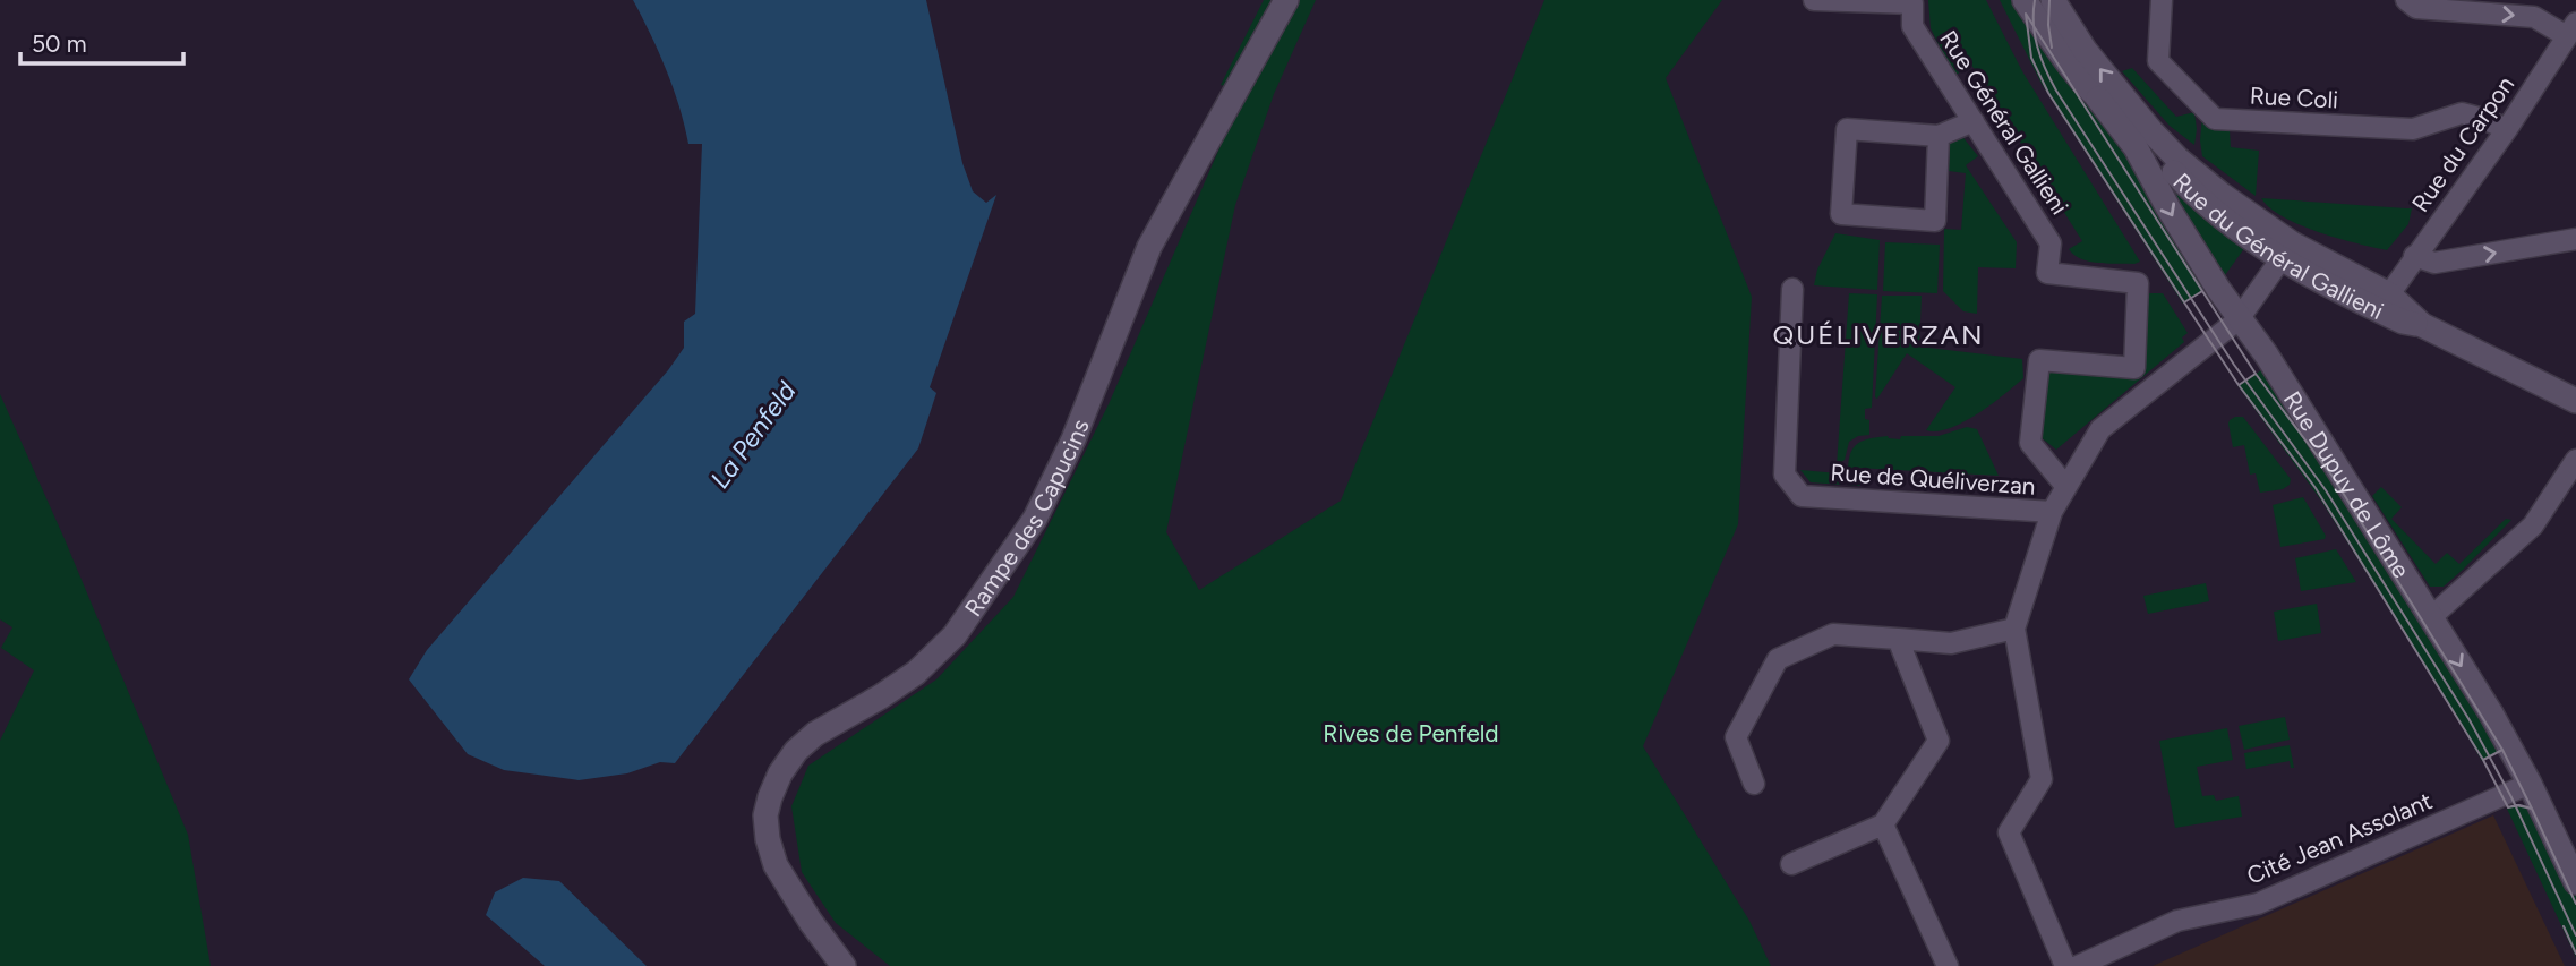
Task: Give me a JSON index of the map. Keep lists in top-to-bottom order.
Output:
{
  "streets": {
    "main road": ["Rue du Général Gallieni", "Rue Dupuy de Lôme", "Rampe des Capucins"],
    "street": [
      "Rue Coli",
      "Rue Général Gallieni",
      "Rue du Carpon",
      "Rue de Quéliverzan",
      "Cité Jean Assolant"
    ]
  },
  "crossings": [
    ["Rue Coli", "Rue du Carpon"],
    ["Rue Général Gallieni", "Rue de Quéliverzan"],
    ["Rue du Carpon", "Rue du Général Gallieni"],
    ["Rue du Général Gallieni", "Rue de Quéliverzan"],
    ["Rue du Général Gallieni", "Rue Dupuy de Lôme"],
    ["Rue de Quéliverzan", "Rue Dupuy de Lôme"],
    ["Rue Dupuy de Lôme", "Cité Jean Assolant"]
  ],
  "one_way": ["Rue Dupuy de Lôme"],
  "districts": ["QUÉLIVERZAN"],
  "water": ["La Penfeld"],
  "parks": ["Rives de Penfeld"],
  "scale_bar": "50 m"
}
